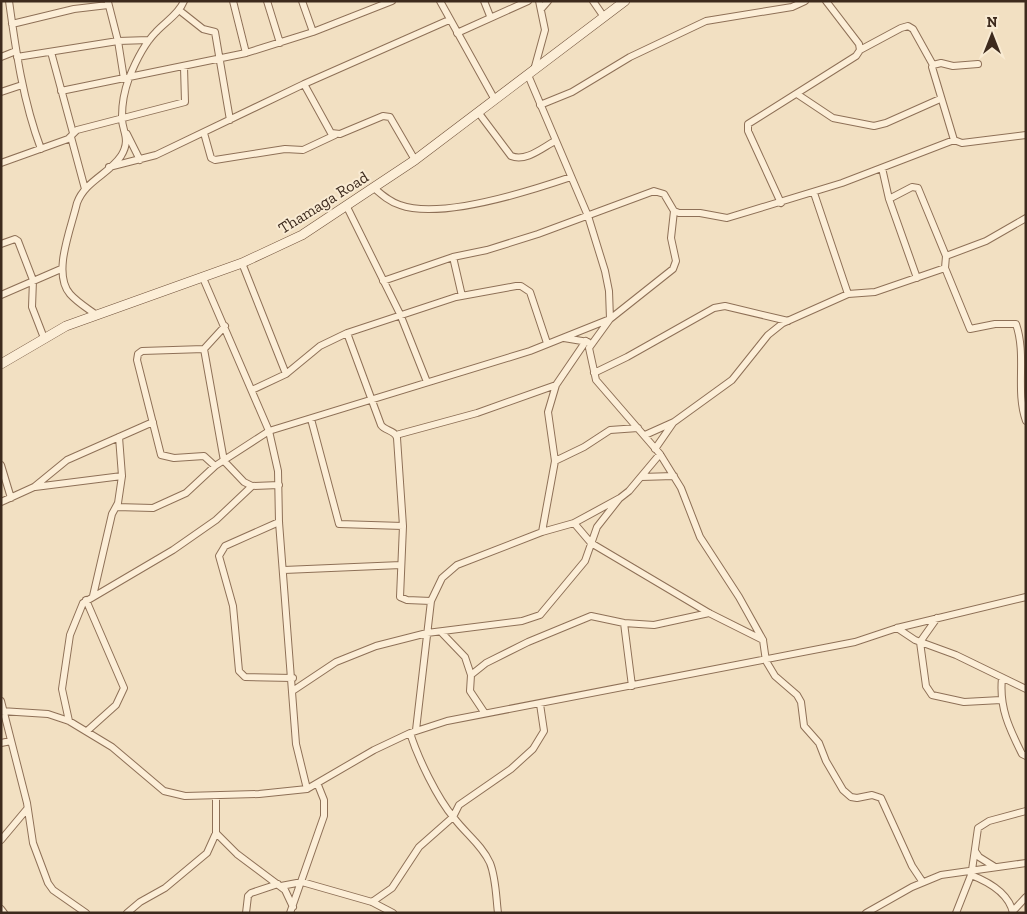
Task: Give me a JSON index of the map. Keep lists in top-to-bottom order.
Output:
{
  "streets": {
    "main road": ["Thamaga Road"]
  },
  "north": "top"
}
